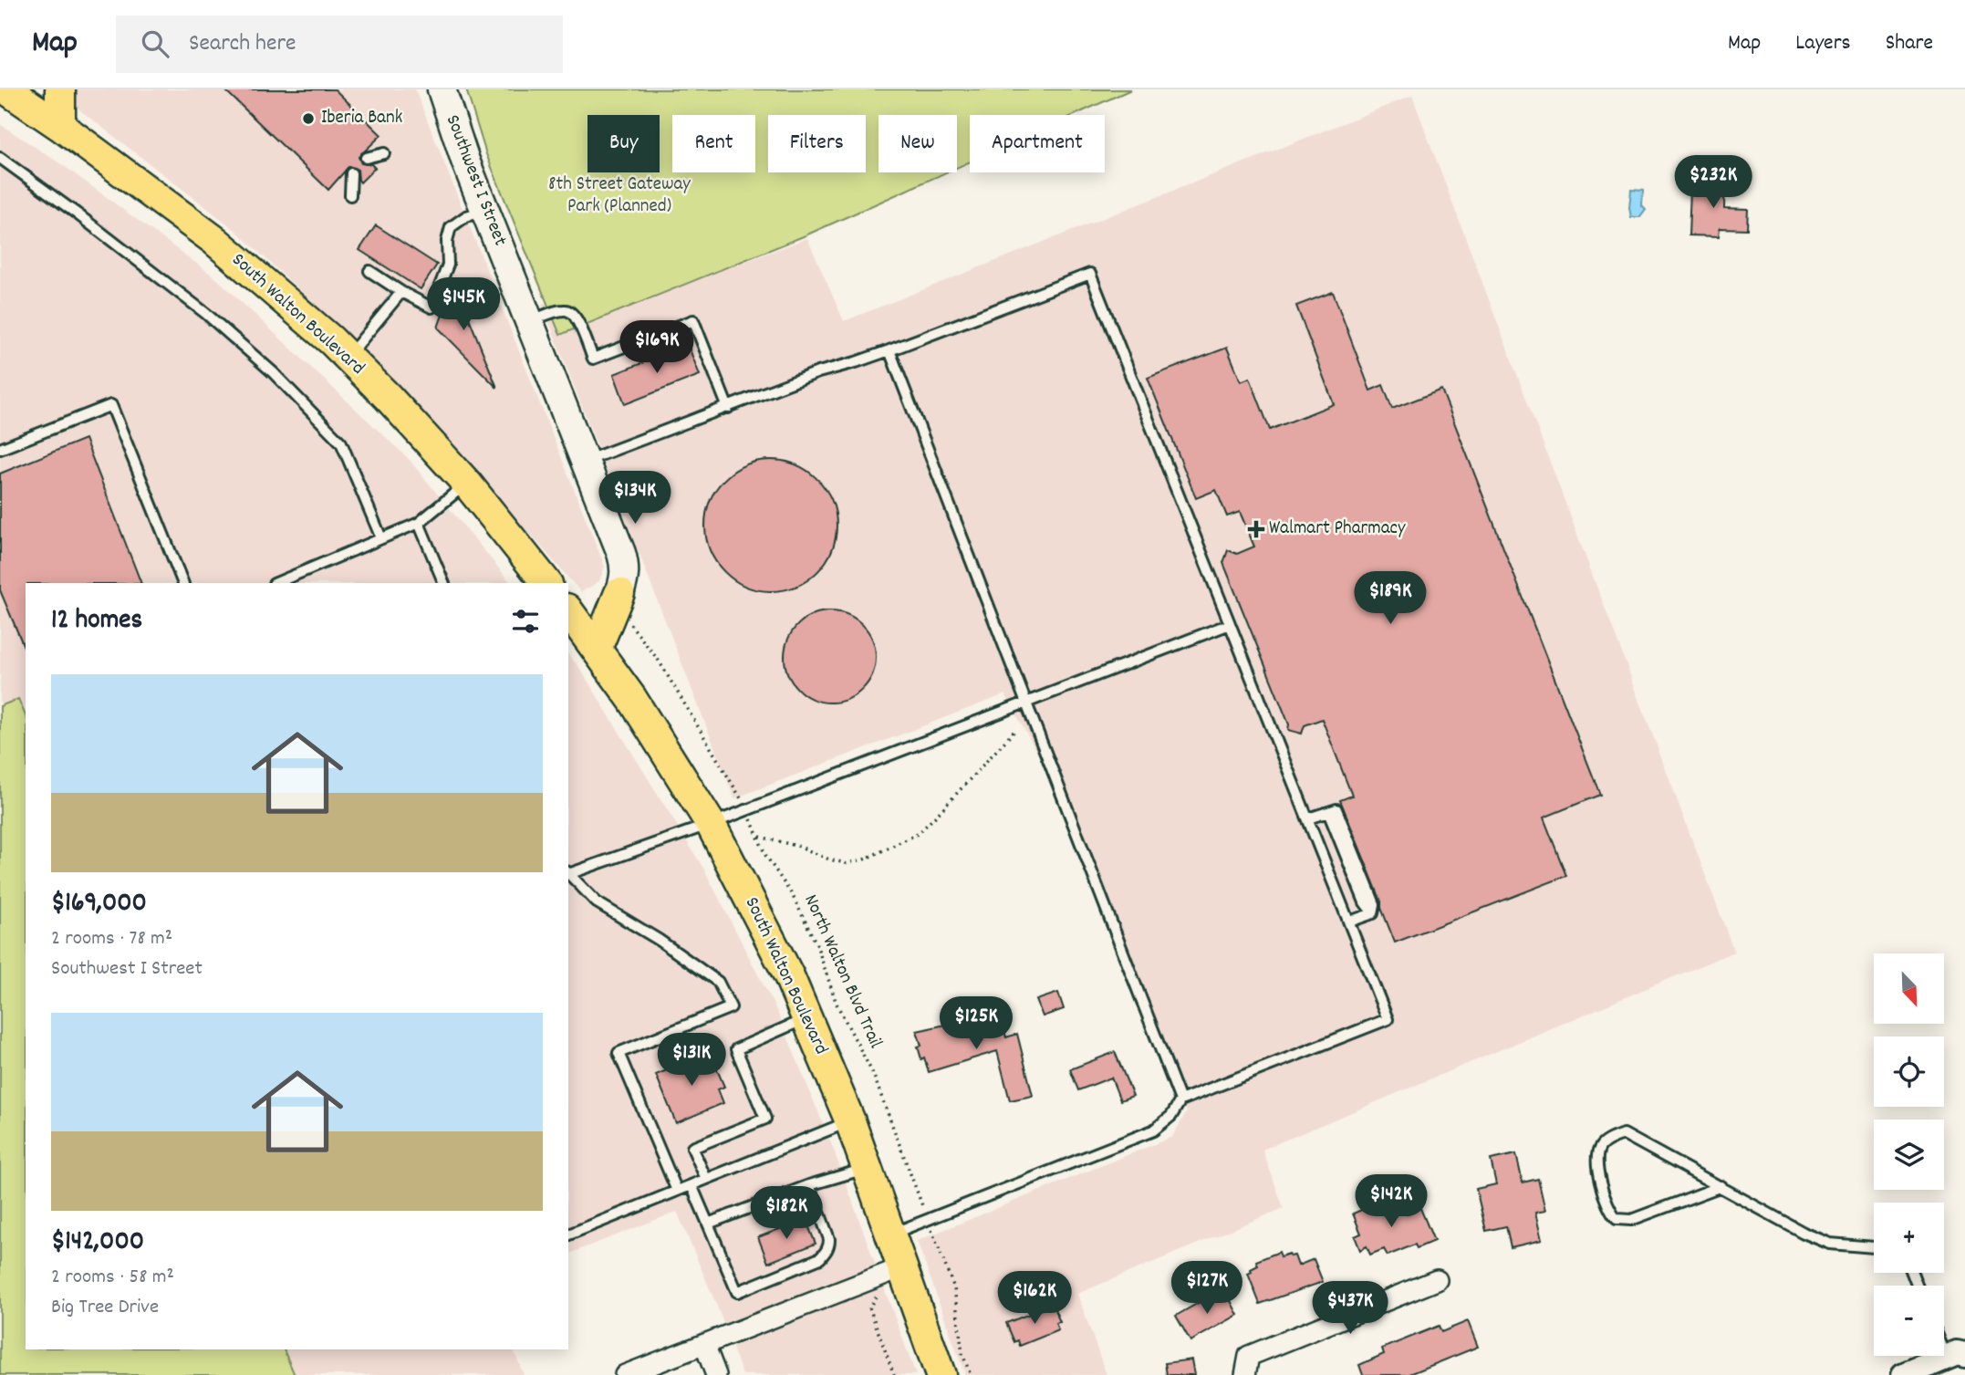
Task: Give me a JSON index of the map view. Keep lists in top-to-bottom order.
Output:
{
  "streets": {
    "main road": ["Southwest I Street", "South Walton Boulevard"],
    "path": ["North Walton Blvd Trail"]
  },
  "parks": ["8th Street Gateway Park (Planned)"],
  "places": {
    "other": ["Iberia Bank"],
    "health": ["Walmart Pharmacy"]
  },
  "north": "bottom right",
  "page": {
    "header": "Map",
    "search": "Search here",
    "nav": ["Map", "Layers", "Share"],
    "chip": [
      "Buy",
      "Rent",
      "Filters",
      "New",
      "Apartment"
    ],
    "price": [
      "$232K",
      "$145K",
      "$169K",
      "$134K",
      "$189K",
      "$125K",
      "$131K",
      "$142K",
      "$182K",
      "$127K",
      "$162K",
      "$437K"
    ],
    "heading": "12 homes",
    "list": [
      {
        "name": "$169,000",
        "note": "2 rooms · 78 m² · Southwest I Street"
      },
      {
        "name": "$142,000",
        "note": "2 rooms · 58 m² · Big Tree Drive"
      }
    ],
    "map_buttons": ["+", "−"]
  }
}
